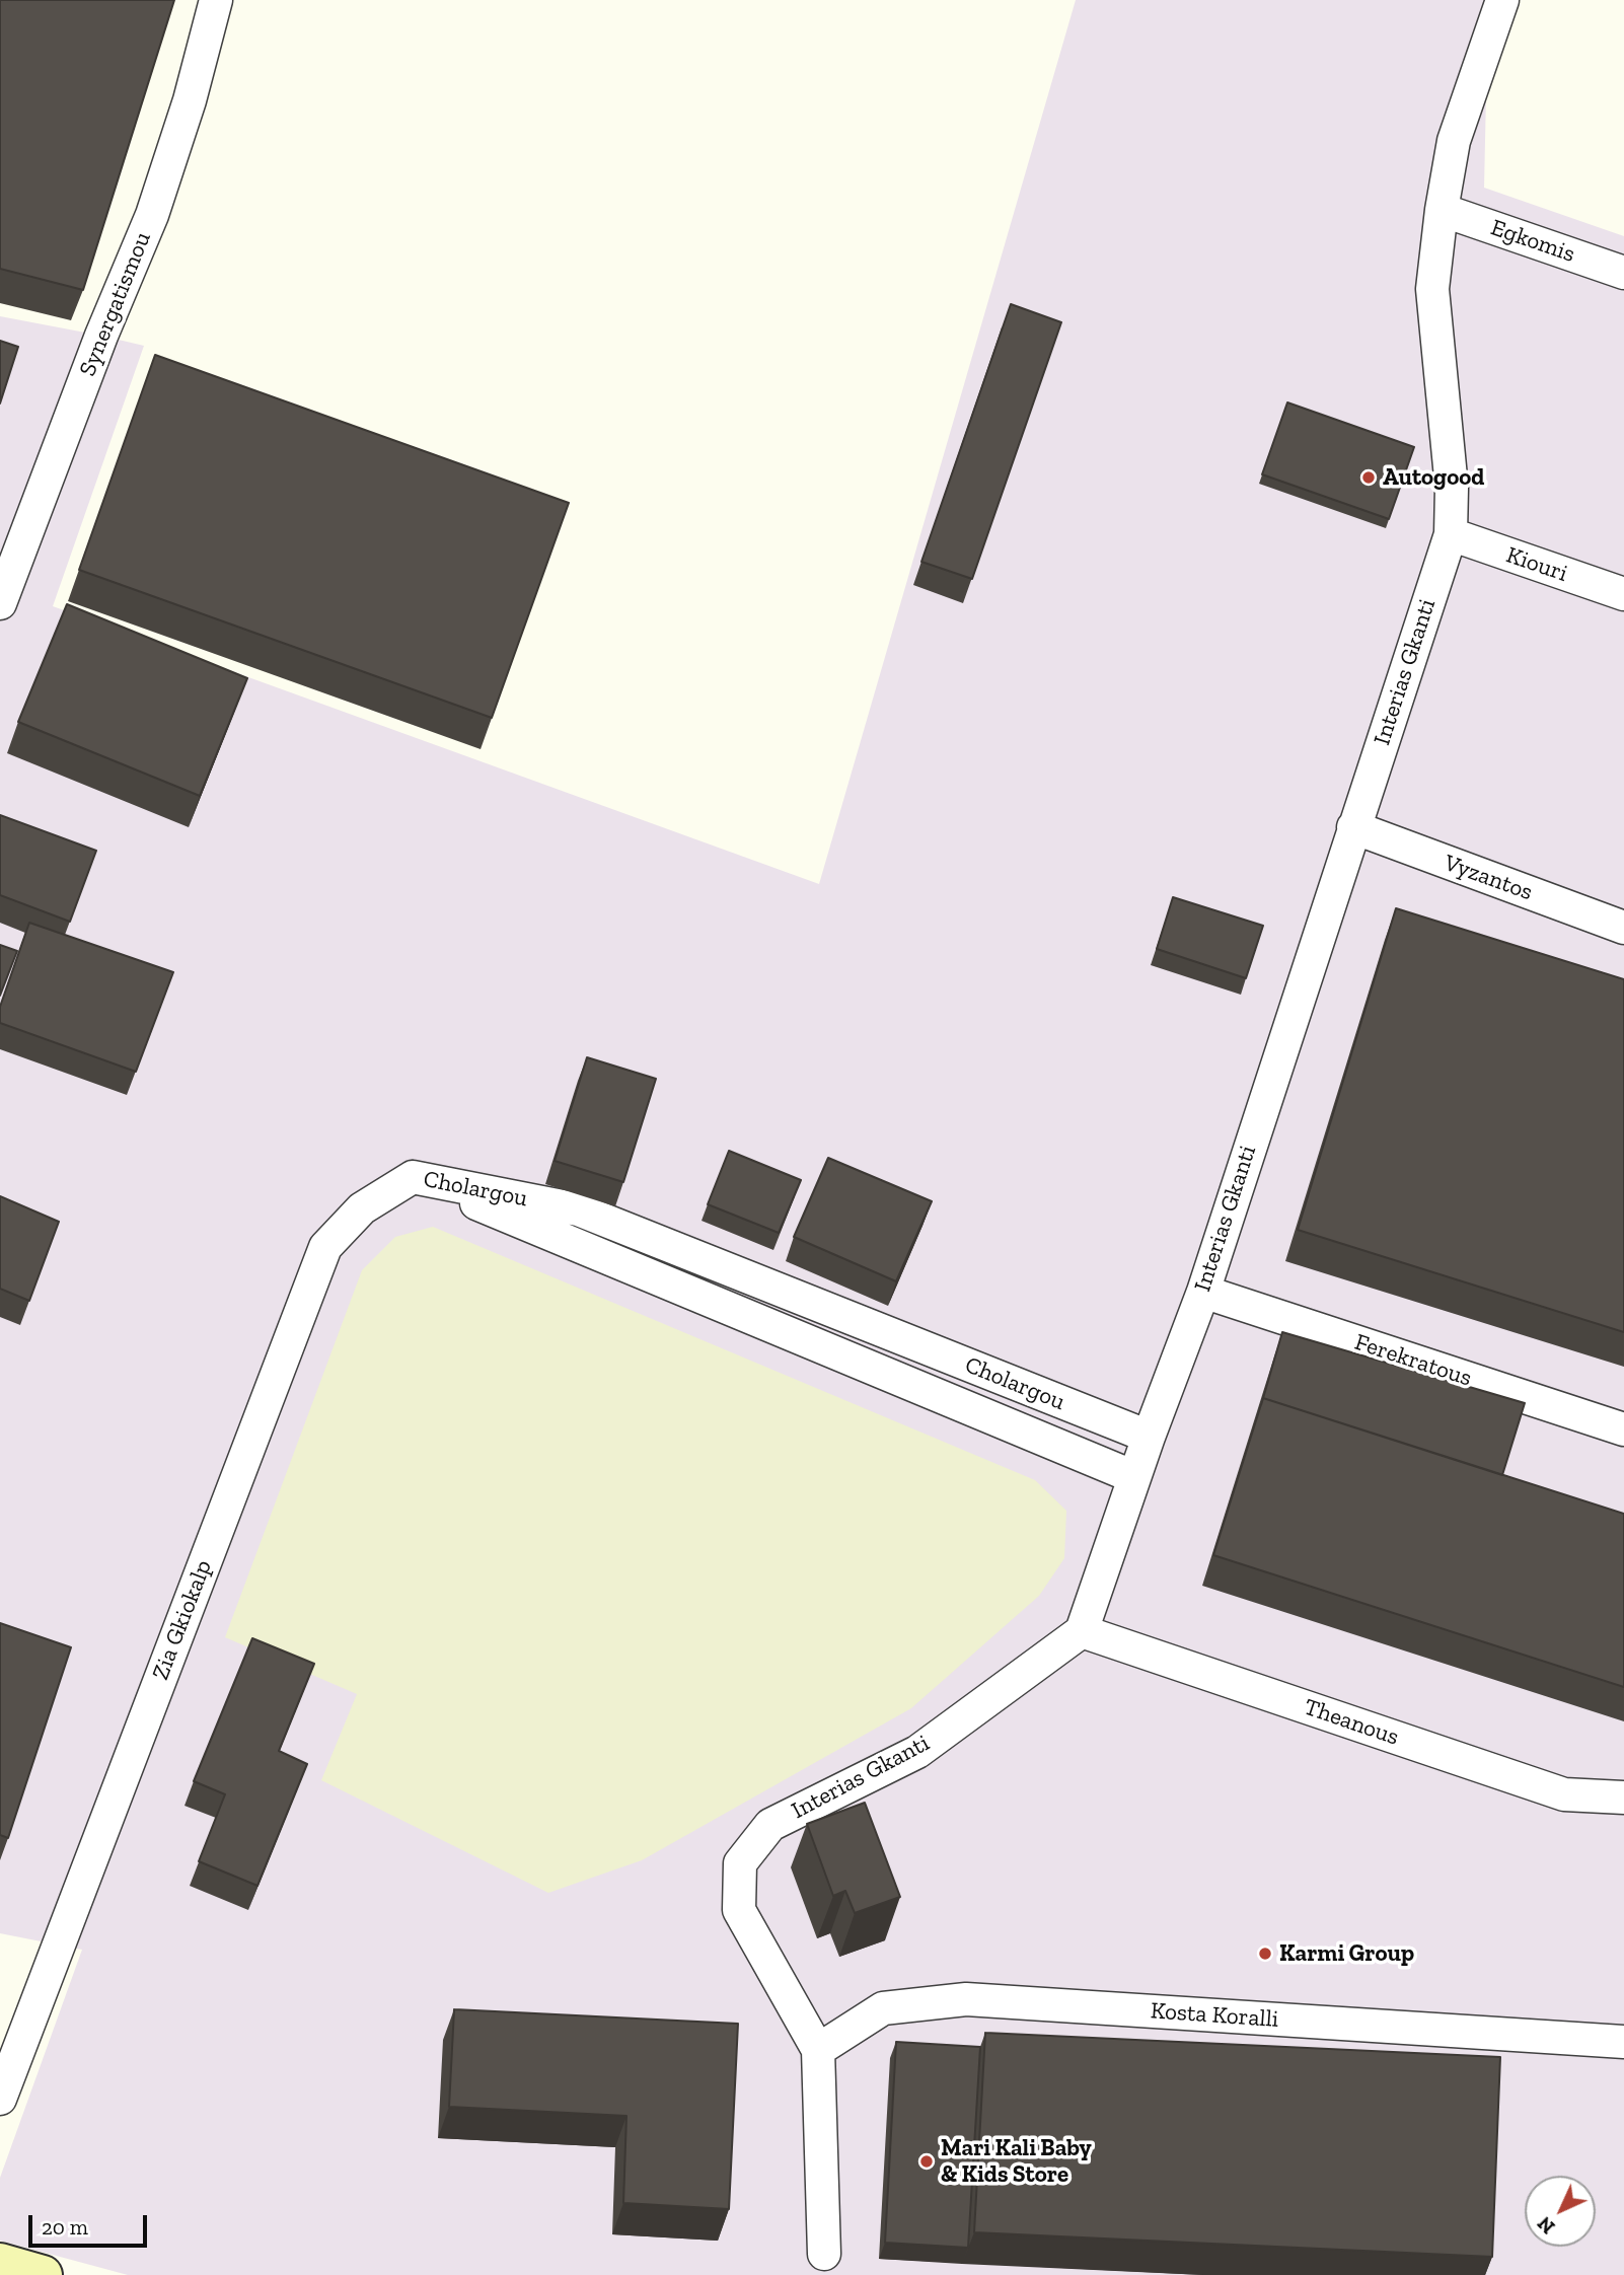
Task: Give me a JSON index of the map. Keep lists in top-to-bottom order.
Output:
{
  "streets": {
    "street": [
      "Egkomis",
      "Synergatismou",
      "Kiouri",
      "Interias Gkanti",
      "Vyzantos",
      "Cholargou",
      "Ferekratous",
      "Zia Gkiokalp",
      "Theanous",
      "Kosta Koralli"
    ]
  },
  "crossings": [
    ["Egkomis", "Interias Gkanti"],
    ["Kiouri", "Interias Gkanti"],
    ["Interias Gkanti", "Vyzantos"],
    ["Interias Gkanti", "Cholargou"],
    ["Interias Gkanti", "Ferekratous"],
    ["Interias Gkanti", "Theanous"],
    ["Interias Gkanti", "Kosta Koralli"],
    ["Cholargou", "Zia Gkiokalp"]
  ],
  "places": ["Autogood", "Karmi Group", "Mari Kali Baby & Kids Store"],
  "scale_bar": "20 m",
  "north": "bottom left"
}
